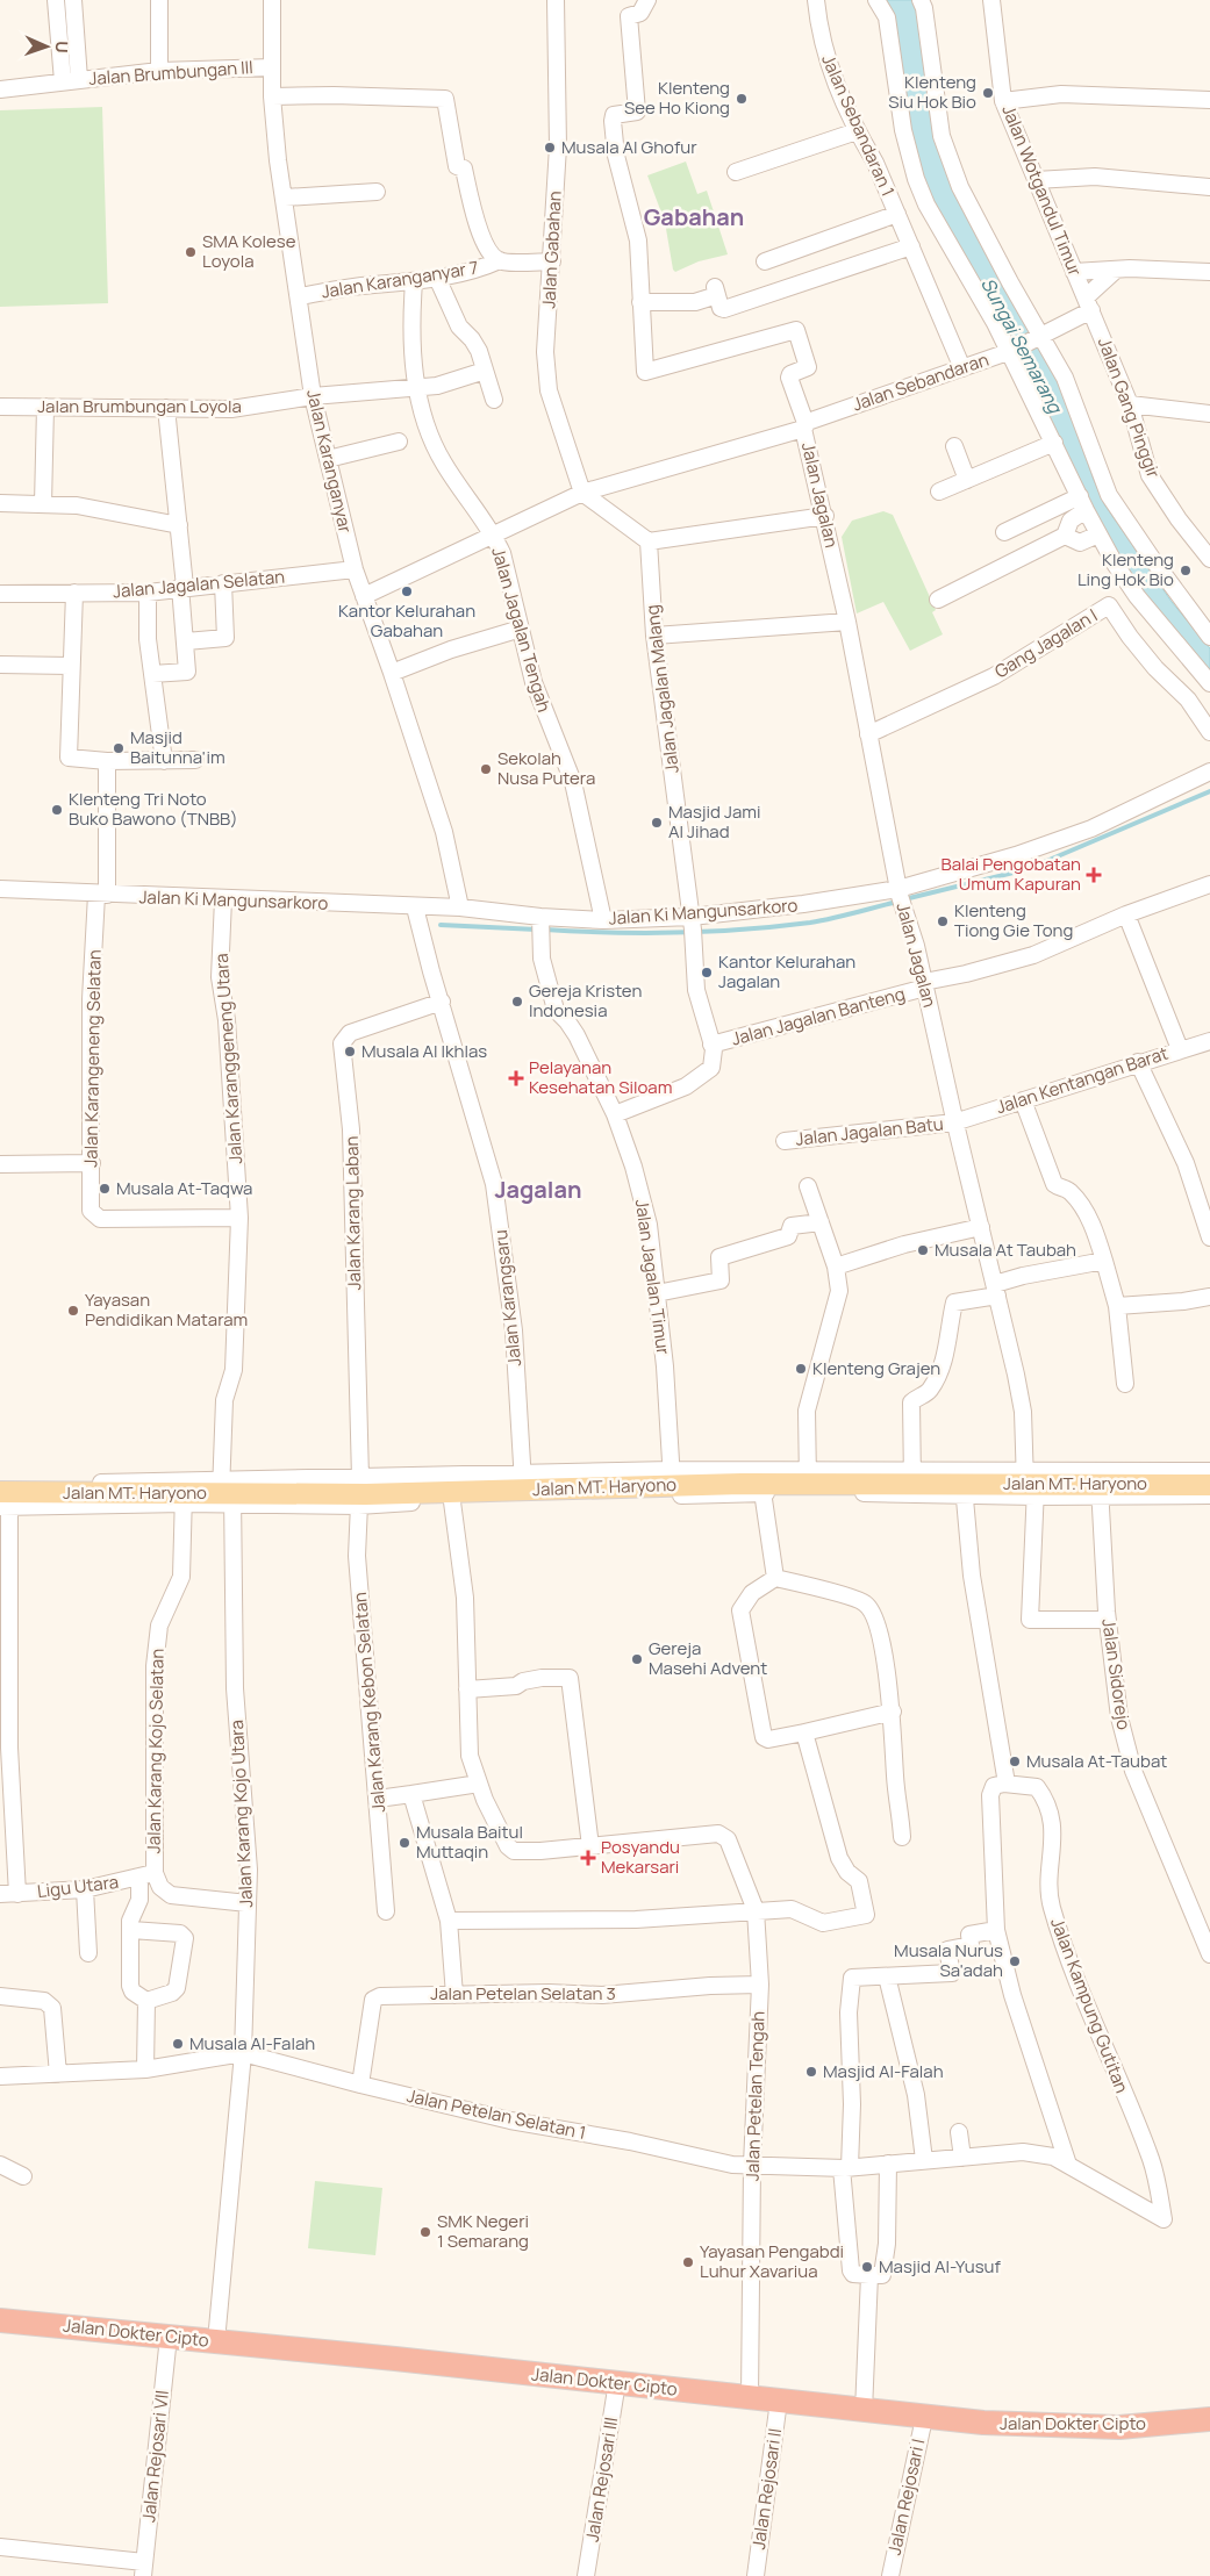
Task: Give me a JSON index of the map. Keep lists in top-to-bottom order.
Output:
{
  "streets": {
    "highway": ["Jalan Dokter Cipto"],
    "main road": ["Jalan MT. Haryono"],
    "street": [
      "Jalan Brumbungan III",
      "Jalan Sebandaran 1",
      "Jalan Wotgandul Timur",
      "Jalan Gabahan",
      "Jalan Karanganyar 7",
      "Jalan Sebandaran",
      "Jalan Brumbungan Loyola",
      "Jalan Gang Pinggir",
      "Jalan Karanganyar",
      "Jalan Jagalan",
      "Jalan Jagalan Selatan",
      "Jalan Jagalan Tengah",
      "Gang Jagalan I",
      "Jalan Jagalan Malang",
      "Jalan Ki Mangunsarkoro",
      "Jalan Jagalan Banteng",
      "Jalan Karangeneng Selatan",
      "Jalan Karanggeneng Utara",
      "Jalan Kentangan Barat",
      "Jalan Jagalan Batu",
      "Jalan Karang Laban",
      "Jalan Jagalan Timur",
      "Jalan Karangsaru",
      "Jalan Sidorejo",
      "Jalan Karang Kebon Selatan",
      "Jalan Karang Kojo Selatan",
      "Jalan Karang Kojo Utara",
      "Ligu Utara",
      "Jalan Petelan Selatan 3",
      "Jalan Kampung Gutitan",
      "Jalan Petelan Tengah",
      "Jalan Petelan Selatan 1",
      "Jalan Rejosari VII",
      "Jalan Rejosari III",
      "Jalan Rejosari II",
      "Jalan Rejosari I"
    ]
  },
  "crossings": [
    ["Jalan Brumbungan III", "Jalan Karanganyar"],
    ["Jalan Sebandaran 1", "Jalan Sebandaran"],
    ["Jalan Wotgandul Timur", "Jalan Gang Pinggir"],
    ["Jalan Gabahan", "Jalan Sebandaran"],
    ["Jalan Karanganyar 7", "Jalan Karanganyar"],
    ["Jalan Karanganyar 7", "Jalan Jagalan Tengah"],
    ["Jalan Sebandaran", "Jalan Karanganyar"],
    ["Jalan Sebandaran", "Jalan Jagalan"],
    ["Jalan Sebandaran", "Jalan Jagalan Tengah"],
    ["Jalan Brumbungan Loyola", "Jalan Karanganyar"],
    ["Jalan Brumbungan Loyola", "Jalan Jagalan Tengah"],
    ["Jalan Karanganyar", "Jalan Jagalan Selatan"],
    ["Jalan Karanganyar", "Jalan Ki Mangunsarkoro"],
    ["Jalan Jagalan", "Gang Jagalan I"],
    ["Jalan Jagalan", "Jalan Ki Mangunsarkoro"],
    ["Jalan Jagalan", "Jalan Jagalan Banteng"],
    ["Jalan Jagalan", "Jalan Kentangan Barat"],
    ["Jalan Jagalan", "Jalan Jagalan Batu"],
    ["Jalan Jagalan", "Jalan MT. Haryono"],
    ["Jalan Jagalan", "Jalan Sidorejo"],
    ["Jalan Jagalan Tengah", "Jalan Ki Mangunsarkoro"],
    ["Jalan Jagalan Malang", "Jalan Ki Mangunsarkoro"],
    ["Jalan Jagalan Malang", "Jalan Jagalan Banteng"],
    ["Jalan Ki Mangunsarkoro", "Jalan Jagalan Banteng"],
    ["Jalan Ki Mangunsarkoro", "Jalan Karangeneng Selatan"],
    ["Jalan Ki Mangunsarkoro", "Jalan Karanggeneng Utara"],
    ["Jalan Ki Mangunsarkoro", "Jalan Jagalan Timur"],
    ["Jalan Ki Mangunsarkoro", "Jalan Karangsaru"],
    ["Jalan Jagalan Banteng", "Jalan Jagalan Timur"],
    ["Jalan Karangeneng Selatan", "Jalan Karanggeneng Utara"],
    ["Jalan Karanggeneng Utara", "Jalan MT. Haryono"],
    ["Jalan Karanggeneng Utara", "Jalan Karang Kojo Utara"],
    ["Jalan Kentangan Barat", "Jalan Jagalan Batu"],
    ["Jalan Karang Laban", "Jalan Karangsaru"],
    ["Jalan Karang Laban", "Jalan MT. Haryono"],
    ["Jalan Karang Laban", "Jalan Karang Kebon Selatan"],
    ["Jalan Jagalan Timur", "Jalan MT. Haryono"],
    ["Jalan Karangsaru", "Jalan MT. Haryono"],
    ["Jalan MT. Haryono", "Jalan Sidorejo"],
    ["Jalan MT. Haryono", "Jalan Karang Kebon Selatan"],
    ["Jalan MT. Haryono", "Jalan Karang Kojo Selatan"],
    ["Jalan MT. Haryono", "Jalan Karang Kojo Utara"],
    ["Jalan Karang Kojo Selatan", "Jalan Karang Kojo Utara"],
    ["Jalan Karang Kojo Selatan", "Ligu Utara"],
    ["Jalan Karang Kojo Utara", "Jalan Petelan Selatan 1"],
    ["Jalan Karang Kojo Utara", "Jalan Dokter Cipto"],
    ["Jalan Petelan Selatan 3", "Jalan Petelan Tengah"],
    ["Jalan Petelan Selatan 3", "Jalan Petelan Selatan 1"],
    ["Jalan Kampung Gutitan", "Jalan Petelan Selatan 1"],
    ["Jalan Petelan Tengah", "Jalan Petelan Selatan 1"],
    ["Jalan Petelan Tengah", "Jalan Dokter Cipto"],
    ["Jalan Dokter Cipto", "Jalan Rejosari VII"],
    ["Jalan Dokter Cipto", "Jalan Rejosari III"],
    ["Jalan Dokter Cipto", "Jalan Rejosari II"],
    ["Jalan Dokter Cipto", "Jalan Rejosari I"]
  ],
  "districts": ["Gabahan", "Jagalan"],
  "water": ["Sungai Semarang"],
  "places": {
    "other": [
      "Klenteng Siu Hok Bio",
      "Klenteng See Ho Kiong",
      "Musala Al Ghofur",
      "SMA Kolese Loyola",
      "Klenteng Ling Hok Bio",
      "Kantor Kelurahan Gabahan",
      "Masjid Baitunna'im",
      "Sekolah Nusa Putera",
      "Klenteng Tri Noto Buko Bawono (TNBB)",
      "Masjid Jami Al Jihad",
      "Klenteng Tiong Gie Tong",
      "Kantor Kelurahan Jagalan",
      "Gereja Kristen Indonesia",
      "Musala Al Ikhlas",
      "Musala At-Taqwa",
      "Musala At Taubah",
      "Yayasan Pendidikan Mataram",
      "Klenteng Grajen",
      "Gereja Masehi Advent",
      "Musala At-Taubat",
      "Musala Baitul Muttaqin",
      "Musala Nurus Sa'adah",
      "Musala Al-Falah",
      "Masjid Al-Falah",
      "SMK Negeri 1 Semarang",
      "Yayasan Pengabdi Luhur Xavariua",
      "Masjid Al-Yusuf"
    ],
    "health": ["Balai Pengobatan Umum Kapuran", "Pelayanan Kesehatan Siloam", "Posyandu Mekarsari"]
  },
  "north": "right"
}
